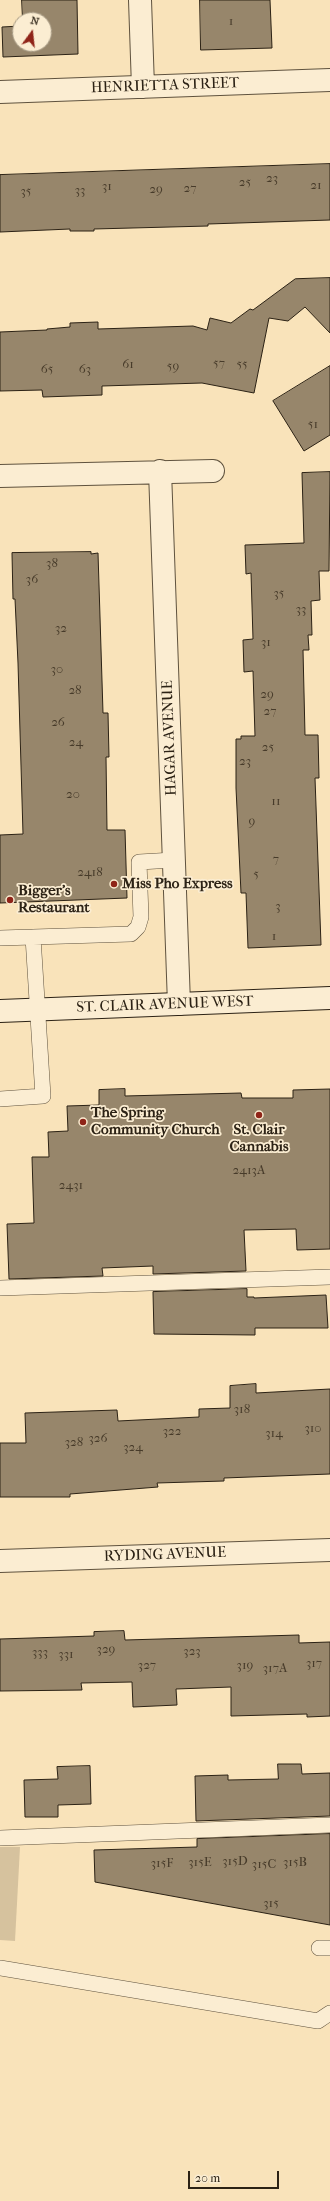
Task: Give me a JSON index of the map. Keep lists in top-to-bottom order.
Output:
{
  "streets": {
    "street": [
      "HENRIETTA STREET",
      "HAGAR AVENUE",
      "ST. CLAIR AVENUE WEST",
      "RYDING AVENUE"
    ]
  },
  "crossings": [
    ["HAGAR AVENUE", "ST. CLAIR AVENUE WEST"]
  ],
  "places": [
    "Miss Pho Express",
    "Bigger’s Restaurant",
    "St. Clair Cannabis",
    "The Spring Community Church"
  ],
  "house_numbers": [
    "1",
    "23",
    "25",
    "21",
    "31",
    "27",
    "29",
    "33",
    "35",
    "57",
    "61",
    "55",
    "59",
    "65",
    "63",
    "51",
    "38",
    "36",
    "35",
    "33",
    "32",
    "31",
    "30",
    "28",
    "29",
    "27",
    "26",
    "24",
    "25",
    "23",
    "20",
    "11",
    "9",
    "7",
    "2418",
    "5",
    "3",
    "1",
    "2413A",
    "2431",
    "318",
    "310",
    "322",
    "314",
    "326",
    "328",
    "324",
    "329",
    "323",
    "333",
    "331",
    "317",
    "327",
    "319",
    "317A",
    "315D",
    "315E",
    "315B",
    "315F",
    "315C",
    "315"
  ],
  "scale_bar": "20 m",
  "north": "top"
}
